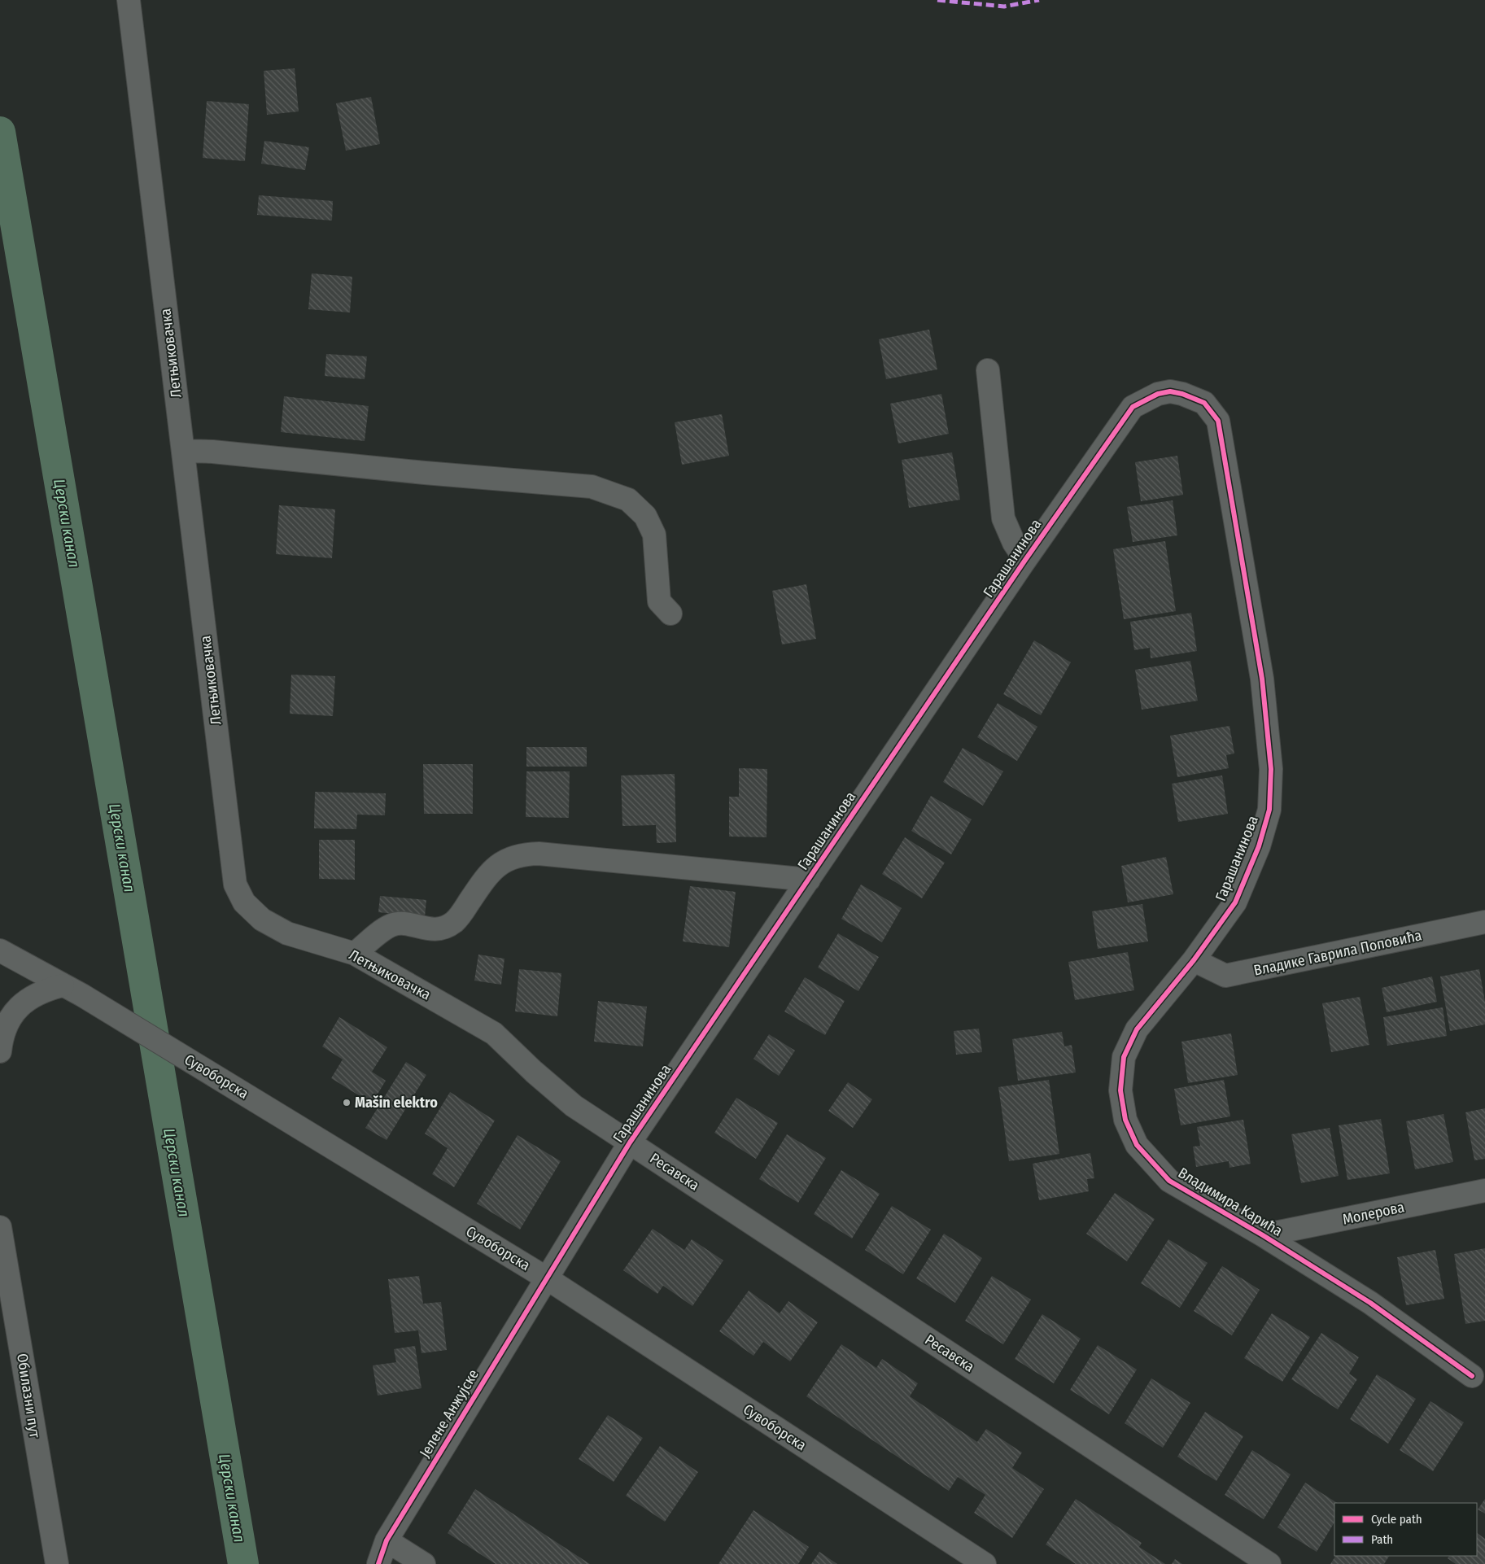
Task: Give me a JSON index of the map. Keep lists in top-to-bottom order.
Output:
{
  "streets": {
    "street": [
      "Летњиковачка",
      "Гарашанинова",
      "Владике Гаврила Поповића",
      "Сувоборска",
      "Ресавска",
      "Владимира Карића",
      "Молерова",
      "Обилазни пут",
      "Јелене Анжујске"
    ]
  },
  "crossings": [
    ["Летњиковачка", "Гарашанинова"],
    ["Летњиковачка", "Ресавска"],
    ["Гарашанинова", "Владике Гаврила Поповића"],
    ["Гарашанинова", "Сувоборска"],
    ["Гарашанинова", "Ресавска"],
    ["Гарашанинова", "Владимира Карића"],
    ["Гарашанинова", "Јелене Анжујске"],
    ["Владике Гаврила Поповића", "Владимира Карића"],
    ["Сувоборска", "Јелене Анжујске"],
    ["Владимира Карића", "Молерова"]
  ],
  "water": ["Церски канал"],
  "places": ["Mašin elektro"],
  "legend": ["Cycle path", "Path"]
}
